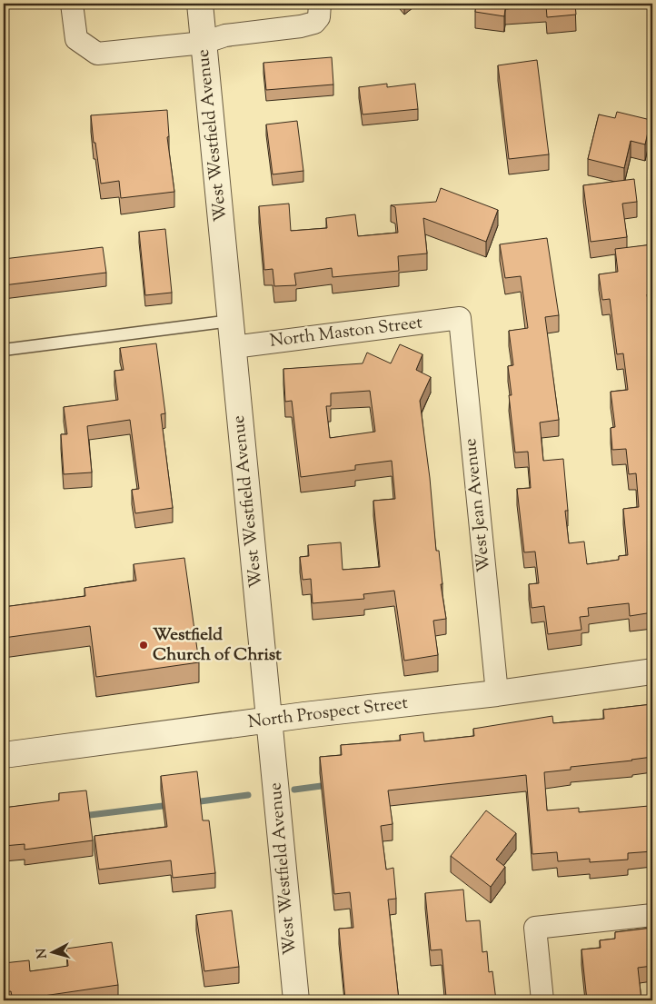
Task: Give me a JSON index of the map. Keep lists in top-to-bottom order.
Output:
{
  "streets": {
    "street": [
      "West Westfield Avenue",
      "North Maston Street",
      "West Jean Avenue",
      "North Prospect Street"
    ]
  },
  "crossings": [
    ["West Westfield Avenue", "North Maston Street"],
    ["West Westfield Avenue", "North Prospect Street"],
    ["North Maston Street", "West Jean Avenue"],
    ["West Jean Avenue", "North Prospect Street"]
  ],
  "places": ["Westfield Church of Christ"],
  "north": "left"
}
